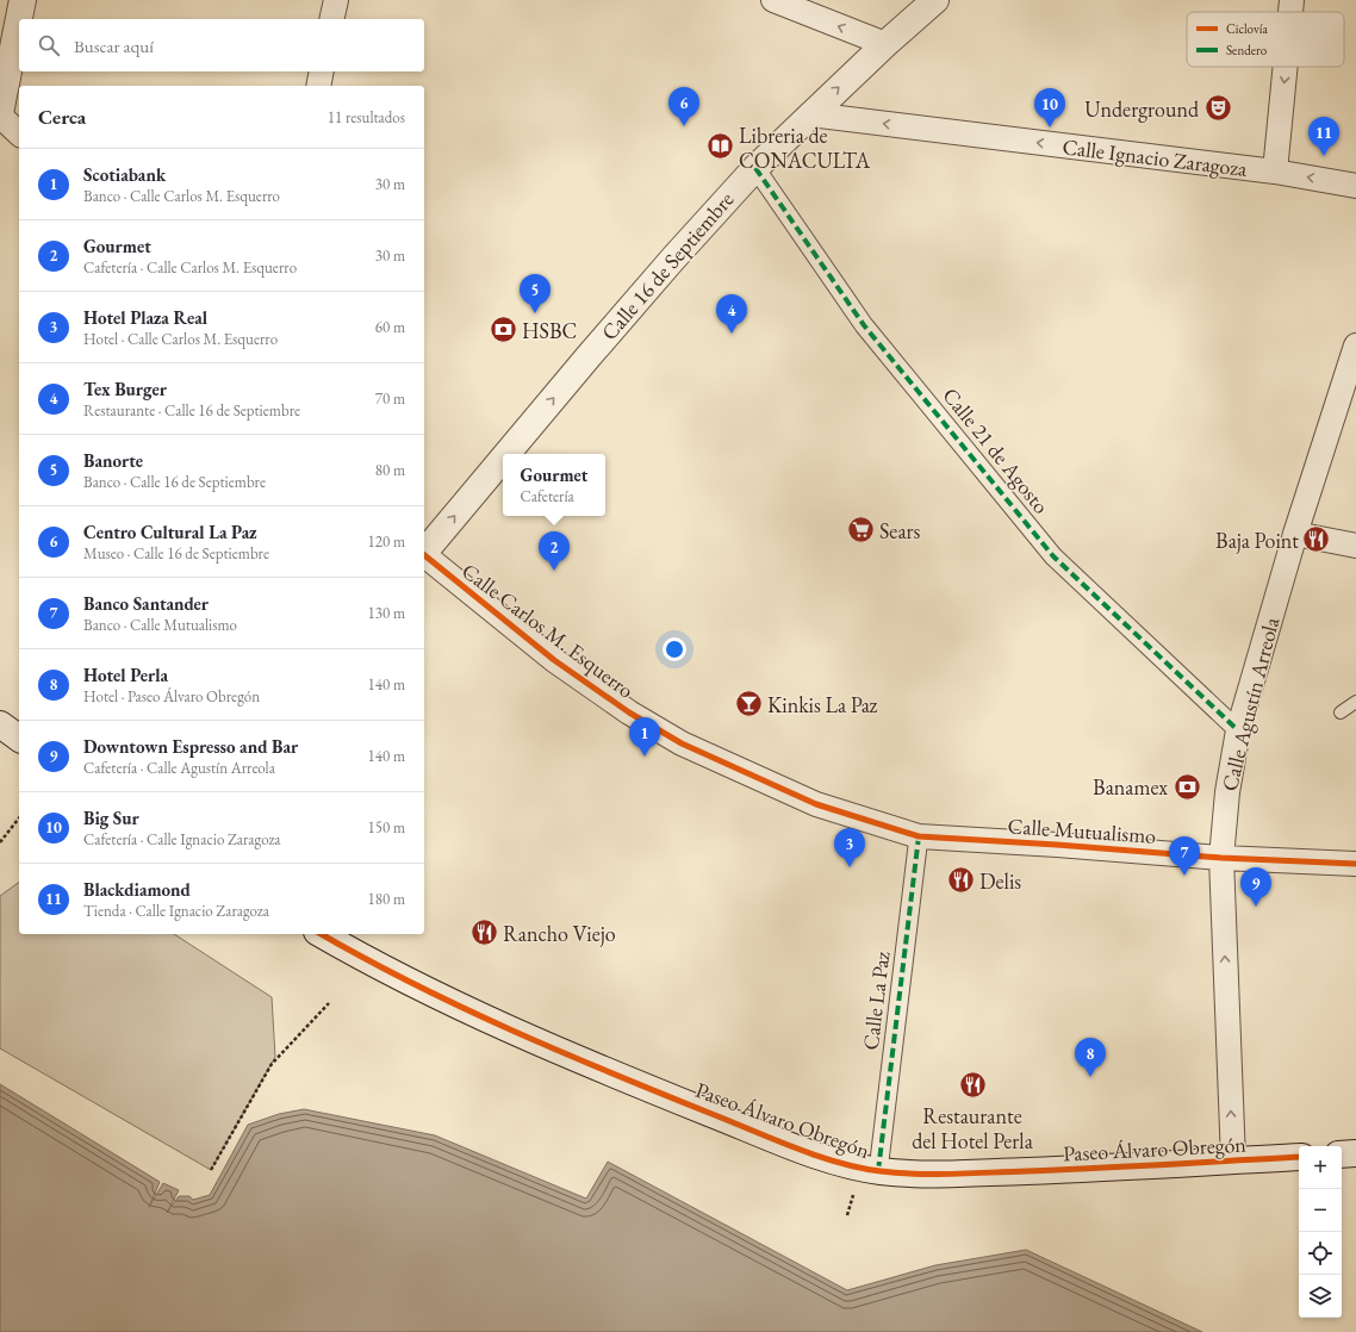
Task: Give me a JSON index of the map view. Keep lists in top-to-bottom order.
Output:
{
  "streets": {
    "main road": ["Calle 16 de Septiembre", "Paseo Álvaro Obregón"],
    "street": [
      "Calle Ignacio Zaragoza",
      "Calle 21 de Agosto",
      "Calle Carlos M. Esquerro",
      "Calle Agustín Arreola",
      "Calle Mutualismo",
      "Calle La Paz"
    ]
  },
  "crossings": [
    ["Calle Ignacio Zaragoza", "Calle 16 de Septiembre"],
    ["Calle 16 de Septiembre", "Calle 21 de Agosto"],
    ["Calle 21 de Agosto", "Calle Agustín Arreola"],
    ["Calle Carlos M. Esquerro", "Calle Mutualismo"],
    ["Calle Carlos M. Esquerro", "Calle La Paz"],
    ["Calle Agustín Arreola", "Calle Mutualismo"],
    ["Calle Agustín Arreola", "Paseo Álvaro Obregón"],
    ["Calle Mutualismo", "Calle La Paz"],
    ["Calle La Paz", "Paseo Álvaro Obregón"]
  ],
  "one_way": ["Calle Ignacio Zaragoza", "Calle 16 de Septiembre", "Calle Agustín Arreola"],
  "places": {
    "theatre": ["Underground"],
    "library": ["Libreria de CONACULTA"],
    "bank": ["HSBC", "Banamex"],
    "supermarket": ["Sears"],
    "restaurant": [
      "Baja Point",
      "Delis",
      "Rancho Viejo",
      "Restaurante del Hotel Perla"
    ],
    "bar": ["Kinkis La Paz"]
  },
  "legend": ["Ciclovía", "Sendero"],
  "page": {
    "search": "Buscar aquí",
    "heading": ["Cerca", "11 resultados"],
    "pins": [
      "6",
      "10",
      "11",
      "5",
      "4",
      "2",
      "1",
      "3",
      "7",
      "9",
      "8"
    ],
    "list": [
      {
        "mark": "1",
        "name": "Scotiabank",
        "note": "Banco · Calle Carlos M. Esquerro",
        "value": "30 m"
      },
      {
        "mark": "2",
        "name": "Gourmet",
        "note": "Cafetería · Calle Carlos M. Esquerro",
        "value": "30 m"
      },
      {
        "mark": "3",
        "name": "Hotel Plaza Real",
        "note": "Hotel · Calle Carlos M. Esquerro",
        "value": "60 m"
      },
      {
        "mark": "4",
        "name": "Tex Burger",
        "note": "Restaurante · Calle 16 de Septiembre",
        "value": "70 m"
      },
      {
        "mark": "5",
        "name": "Banorte",
        "note": "Banco · Calle 16 de Septiembre",
        "value": "80 m"
      },
      {
        "mark": "6",
        "name": "Centro Cultural La Paz",
        "note": "Museo · Calle 16 de Septiembre",
        "value": "120 m"
      },
      {
        "mark": "7",
        "name": "Banco Santander",
        "note": "Banco · Calle Mutualismo",
        "value": "130 m"
      },
      {
        "mark": "8",
        "name": "Hotel Perla",
        "note": "Hotel · Paseo Álvaro Obregón",
        "value": "140 m"
      },
      {
        "mark": "9",
        "name": "Downtown Espresso and Bar",
        "note": "Cafetería · Calle Agustín Arreola",
        "value": "140 m"
      },
      {
        "mark": "10",
        "name": "Big Sur",
        "note": "Cafetería · Calle Ignacio Zaragoza",
        "value": "150 m"
      },
      {
        "mark": "11",
        "name": "Blackdiamond",
        "note": "Tienda · Calle Ignacio Zaragoza",
        "value": "180 m"
      }
    ],
    "popup": ["Gourmet", "Cafetería"],
    "map_buttons": ["+", "−"]
  }
}
